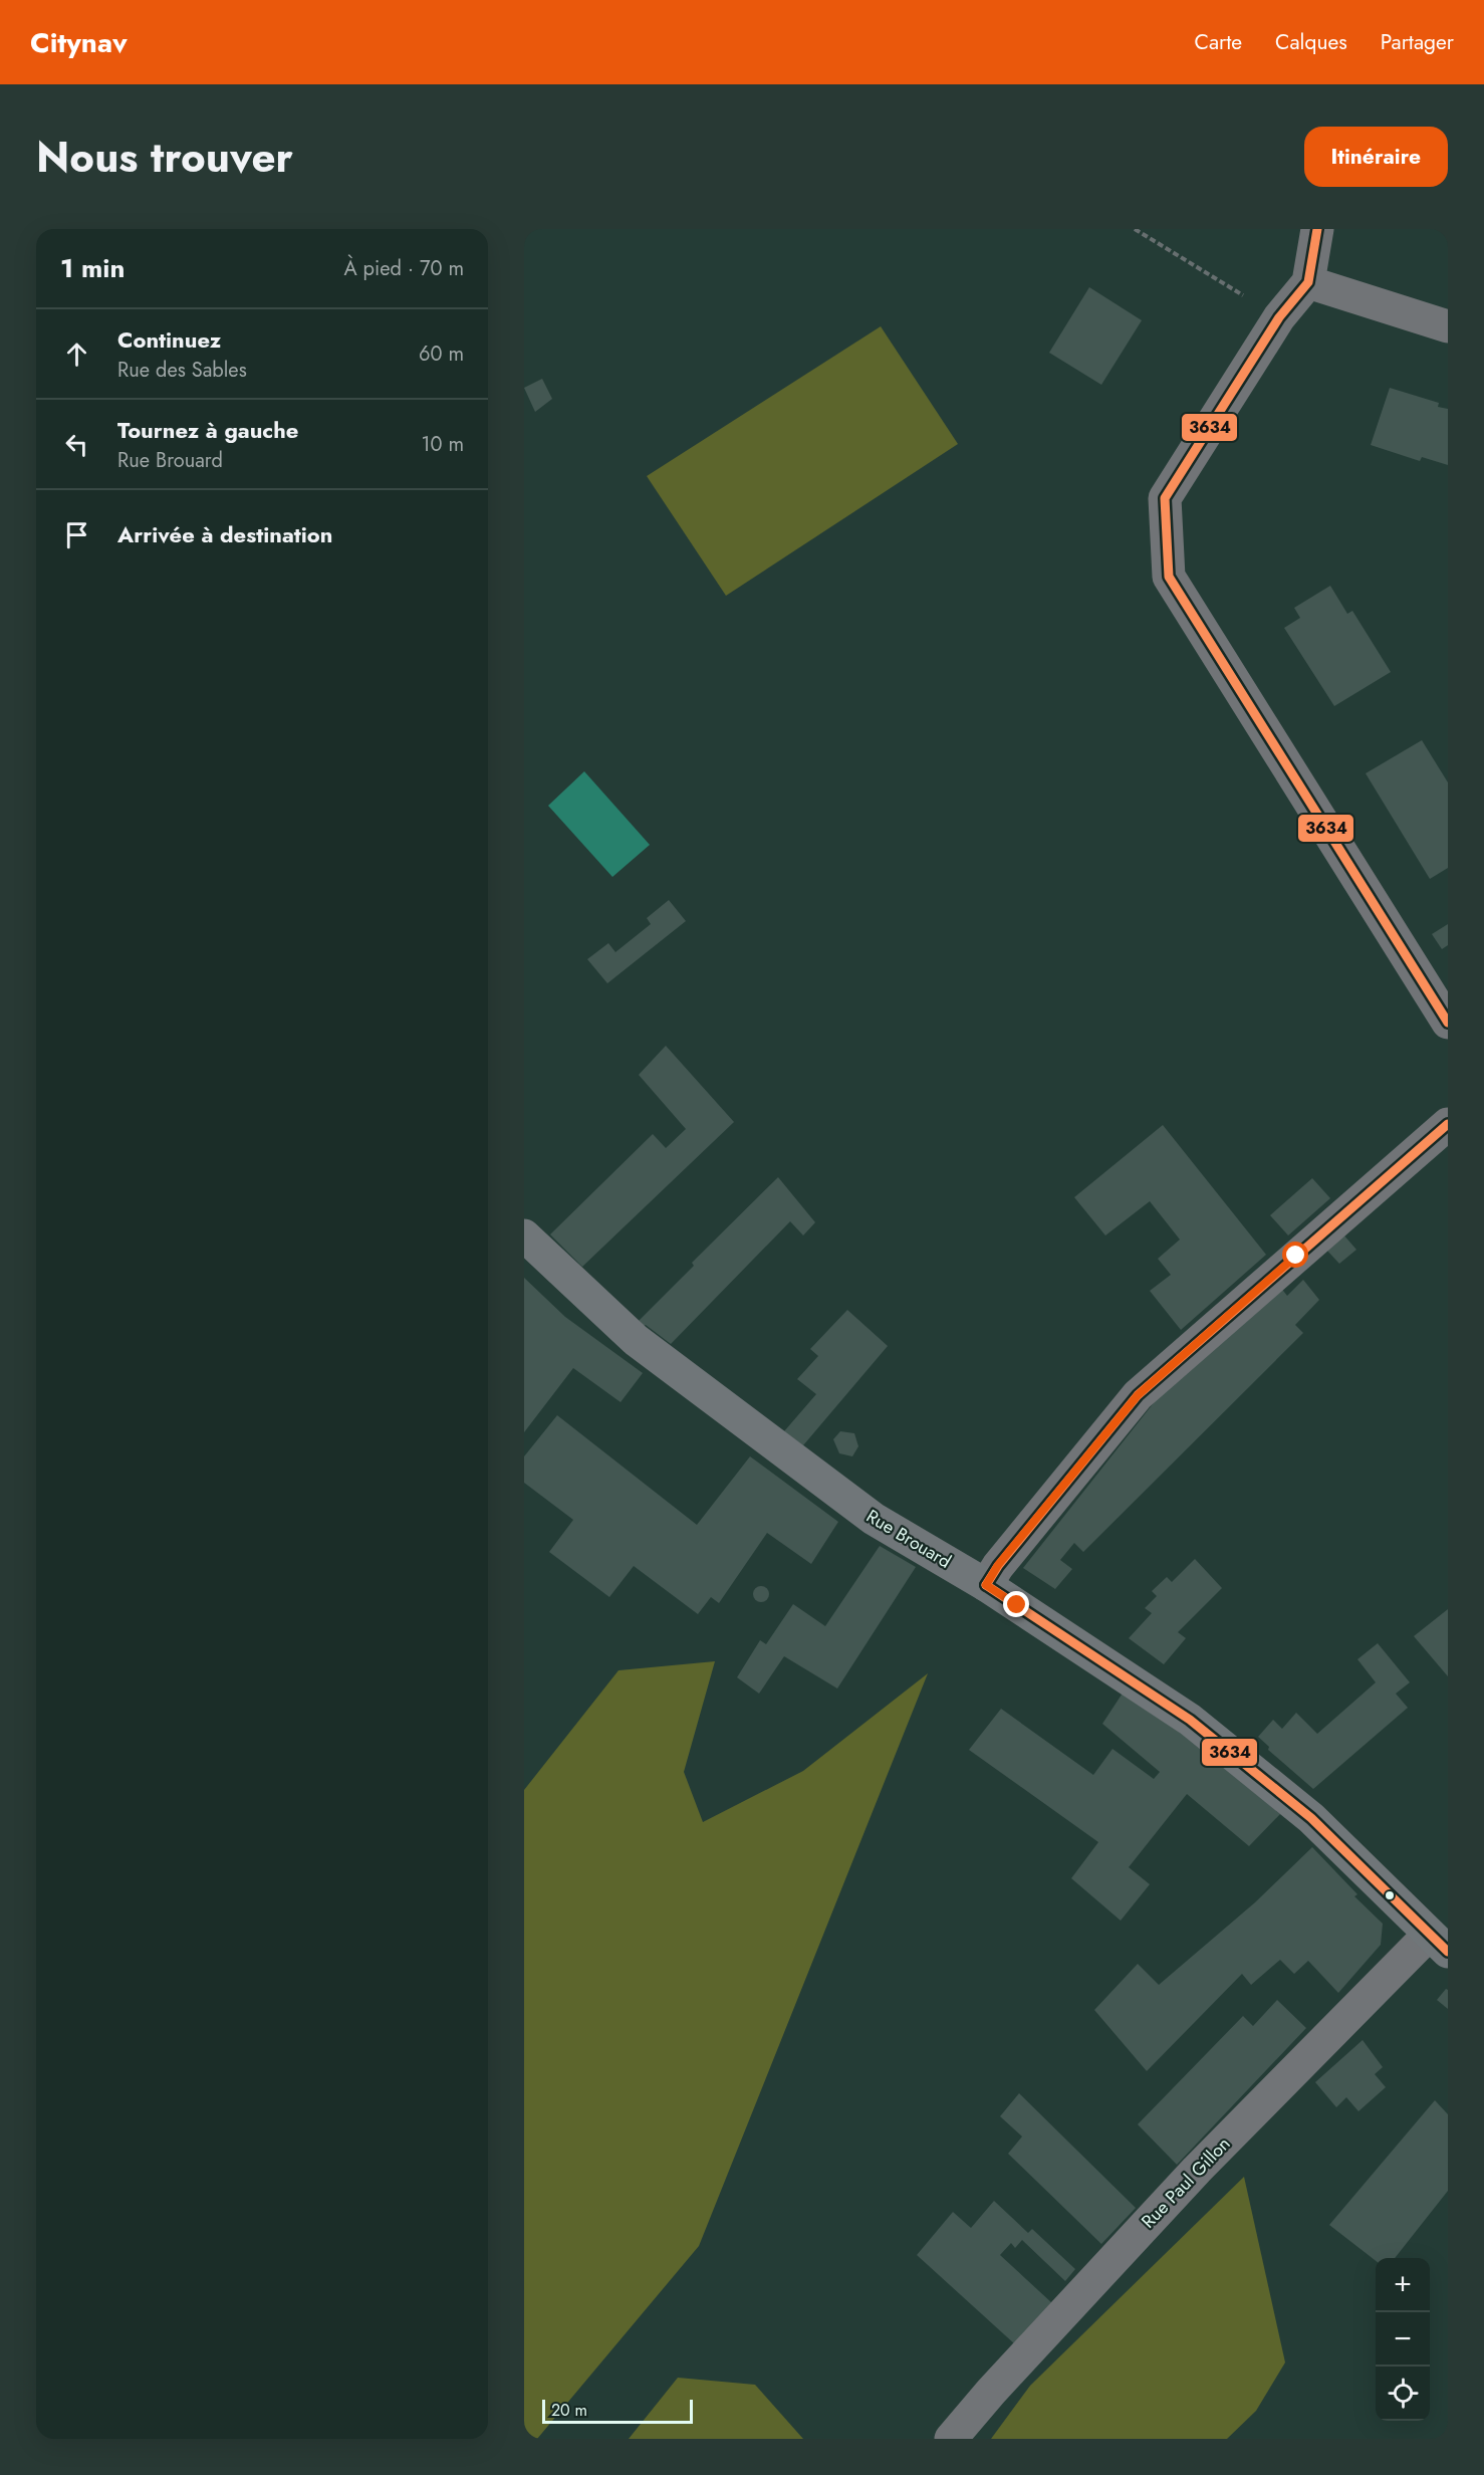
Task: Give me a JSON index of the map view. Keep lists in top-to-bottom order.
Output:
{
  "streets": {
    "street": ["Rue Brouard", "Rue Paul Gillon"]
  },
  "crossings": [
    ["Rue Brouard", "Rue Paul Gillon"]
  ],
  "lines": ["transit line 3634"],
  "scale_bar": "20 m",
  "page": {
    "header": "Citynav",
    "nav": ["Carte", "Calques", "Partager"],
    "title": "Nous trouver",
    "buttons": "Itinéraire",
    "heading": ["1 min", "À pied · 70 m"],
    "list": [
      ["Continuez", "Rue des Sables", "60 m"],
      ["Tournez à gauche", "Rue Brouard", "10 m"],
      "Arrivée à destination"
    ],
    "map_buttons": ["+", "−"],
    "scale": "20 m"
  }
}
